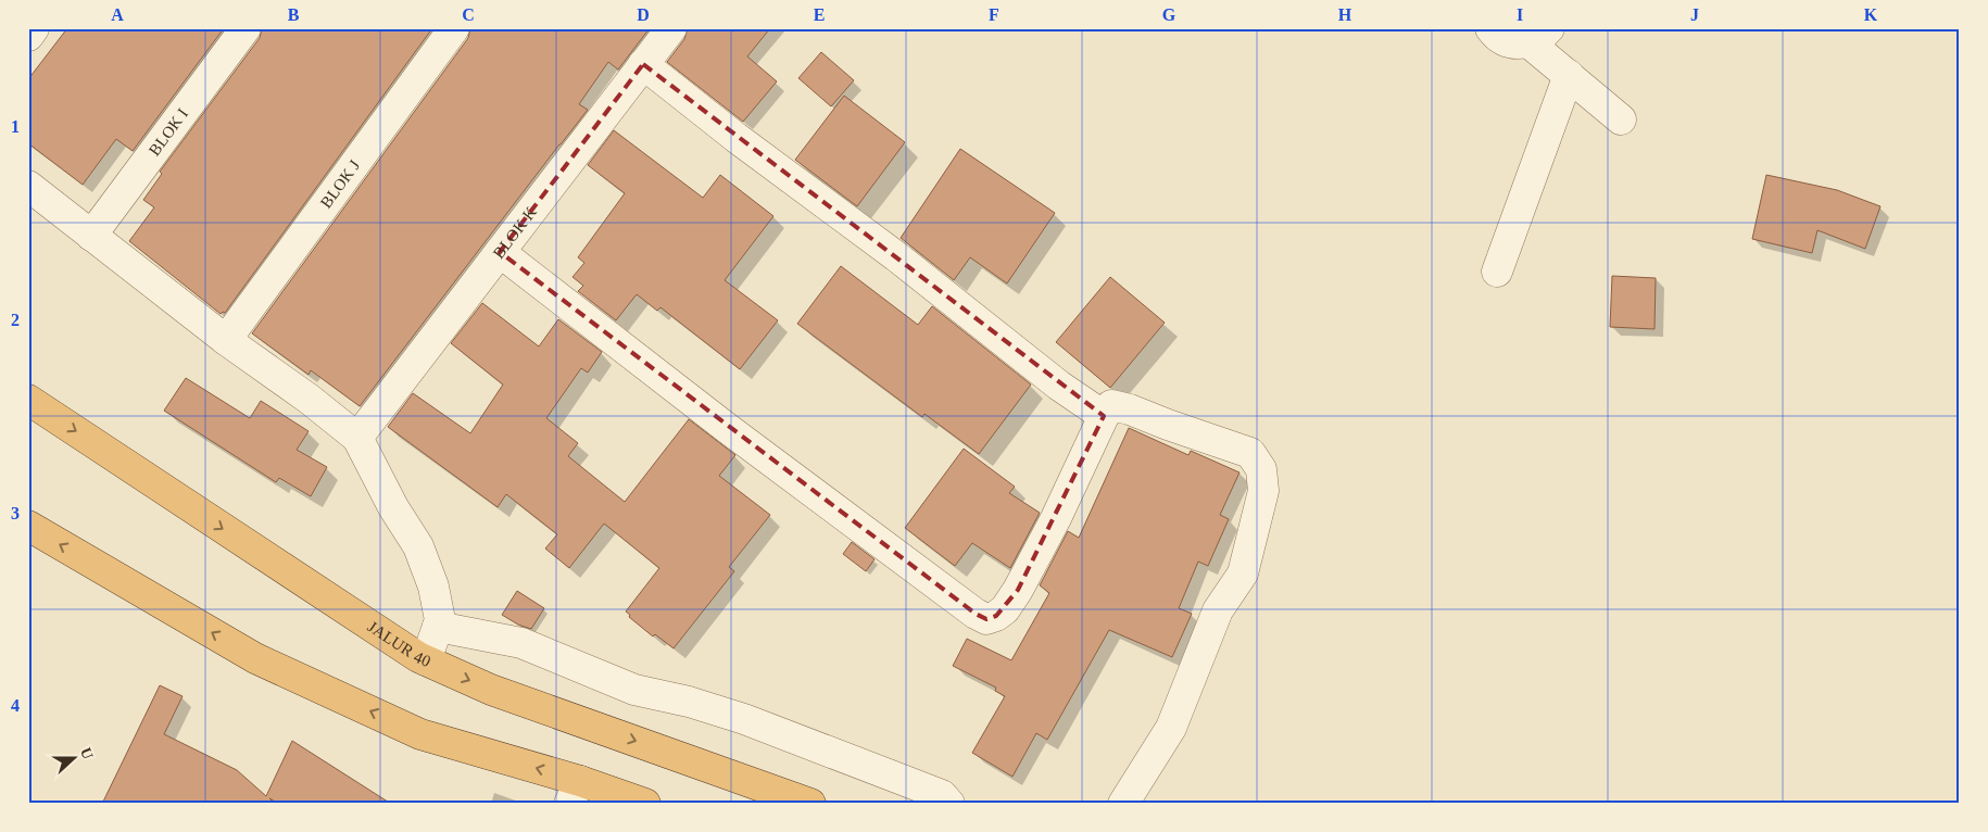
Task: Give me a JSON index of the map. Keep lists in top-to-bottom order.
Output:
{
  "streets": {
    "highway": ["JALUR 40"],
    "street": ["BLOK I", "BLOK J", "BLOK K"]
  },
  "north": "right",
  "grid": {
    "columns": [
      "A",
      "B",
      "C",
      "D",
      "E",
      "F",
      "G",
      "H",
      "I",
      "J",
      "K"
    ],
    "rows": [
      "1",
      "2",
      "3",
      "4"
    ]
  }
}
